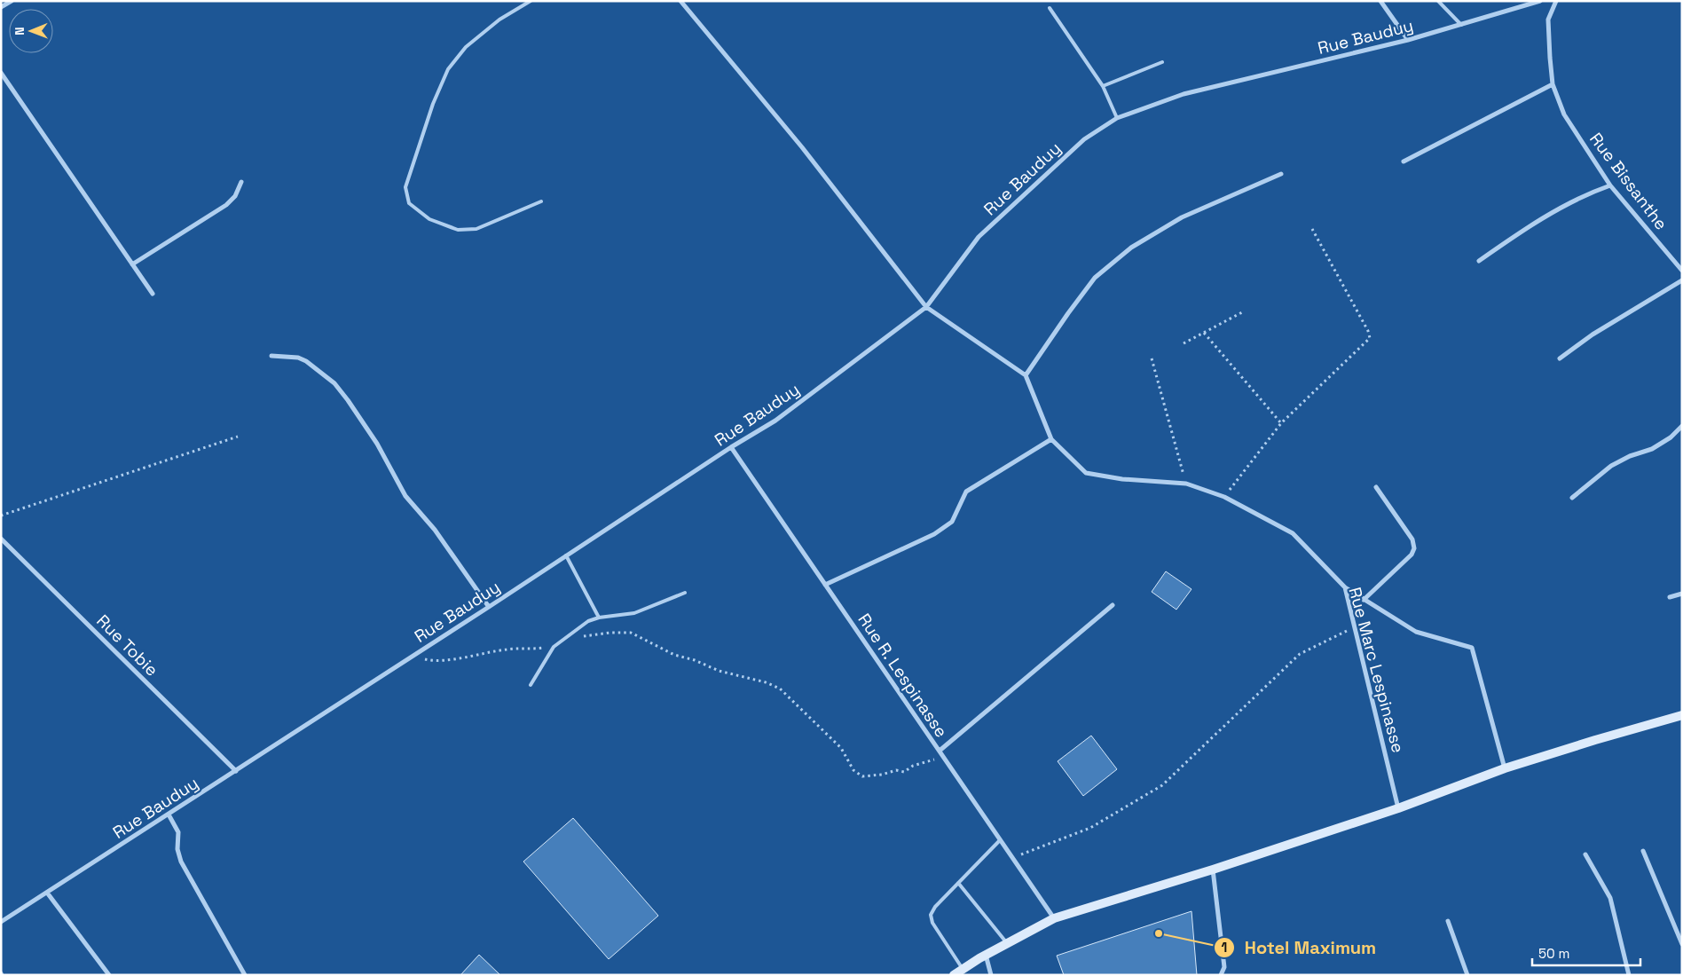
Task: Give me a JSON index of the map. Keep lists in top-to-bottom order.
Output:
{
  "streets": {
    "street": [
      "Rue Bauduy",
      "Rue Bissanthe",
      "Rue Tobie",
      "Rue Marc Lespinasse",
      "Rue R. Lespinasse"
    ]
  },
  "crossings": [
    ["Rue Bauduy", "Rue Tobie"],
    ["Rue Bauduy", "Rue R. Lespinasse"]
  ],
  "places": ["Hotel Maximum"],
  "scale_bar": "50 m",
  "north": "left"
}
